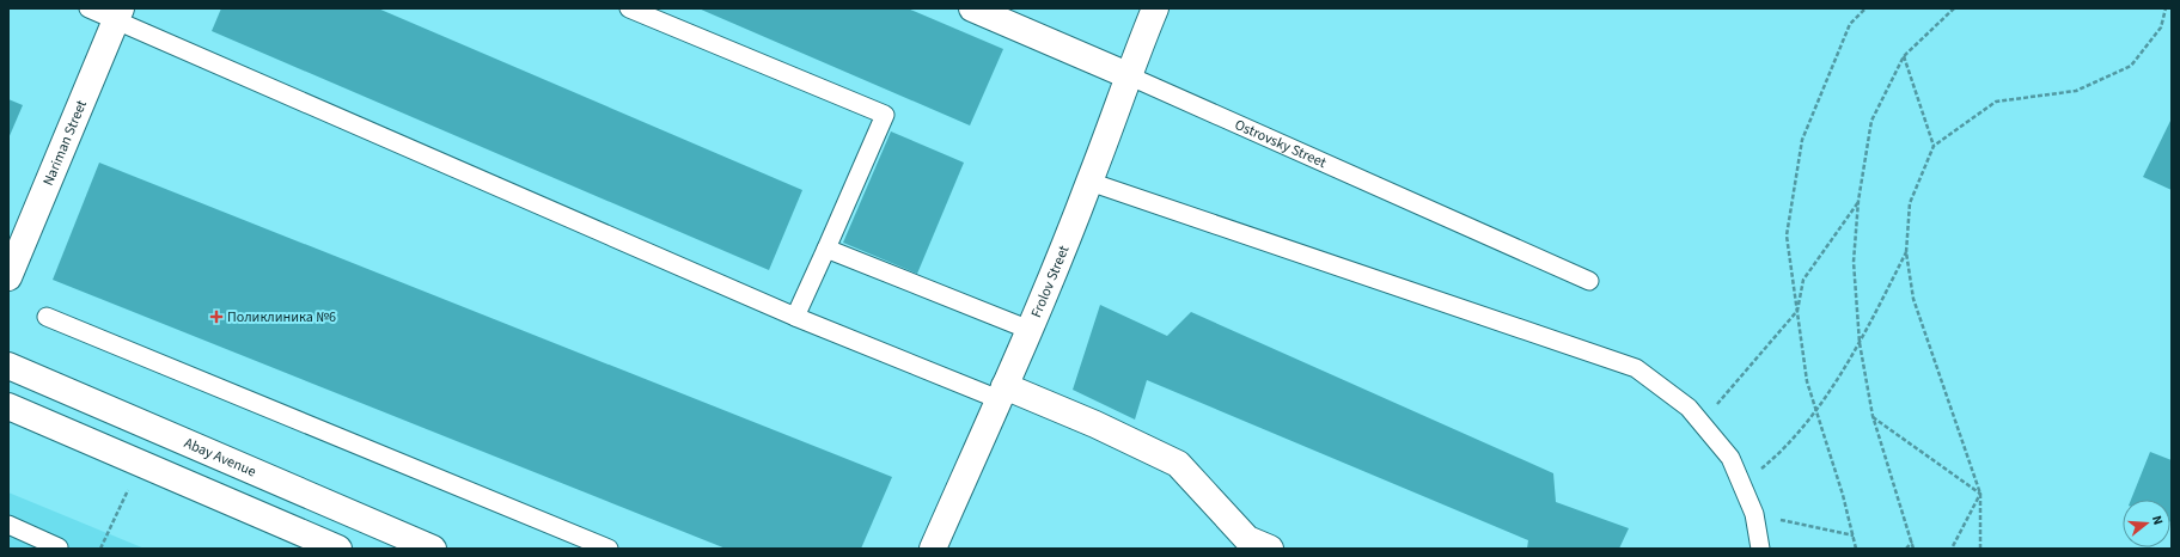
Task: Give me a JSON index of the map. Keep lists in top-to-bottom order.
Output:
{
  "streets": {
    "street": [
      "Nariman Street",
      "Ostrovsky Street",
      "Frolov Street",
      "Abay Avenue"
    ]
  },
  "crossings": [
    ["Ostrovsky Street", "Frolov Street"]
  ],
  "places": {
    "health": ["Поликлиника №6"]
  },
  "north": "right"
}
